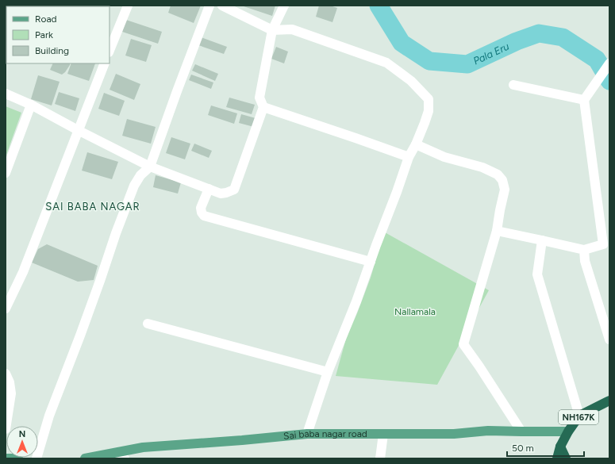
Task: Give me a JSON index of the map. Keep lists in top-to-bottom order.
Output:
{
  "streets": {
    "highway": ["NH167K"],
    "main road": ["Sai baba nagar road"]
  },
  "crossings": [
    ["NH167K", "Sai baba nagar road"]
  ],
  "districts": ["SAI BABA NAGAR"],
  "water": ["Pala Eru"],
  "parks": ["Nallamala"],
  "legend": ["Road", "Park", "Building"],
  "scale_bar": "50 m",
  "north": "top"
}
